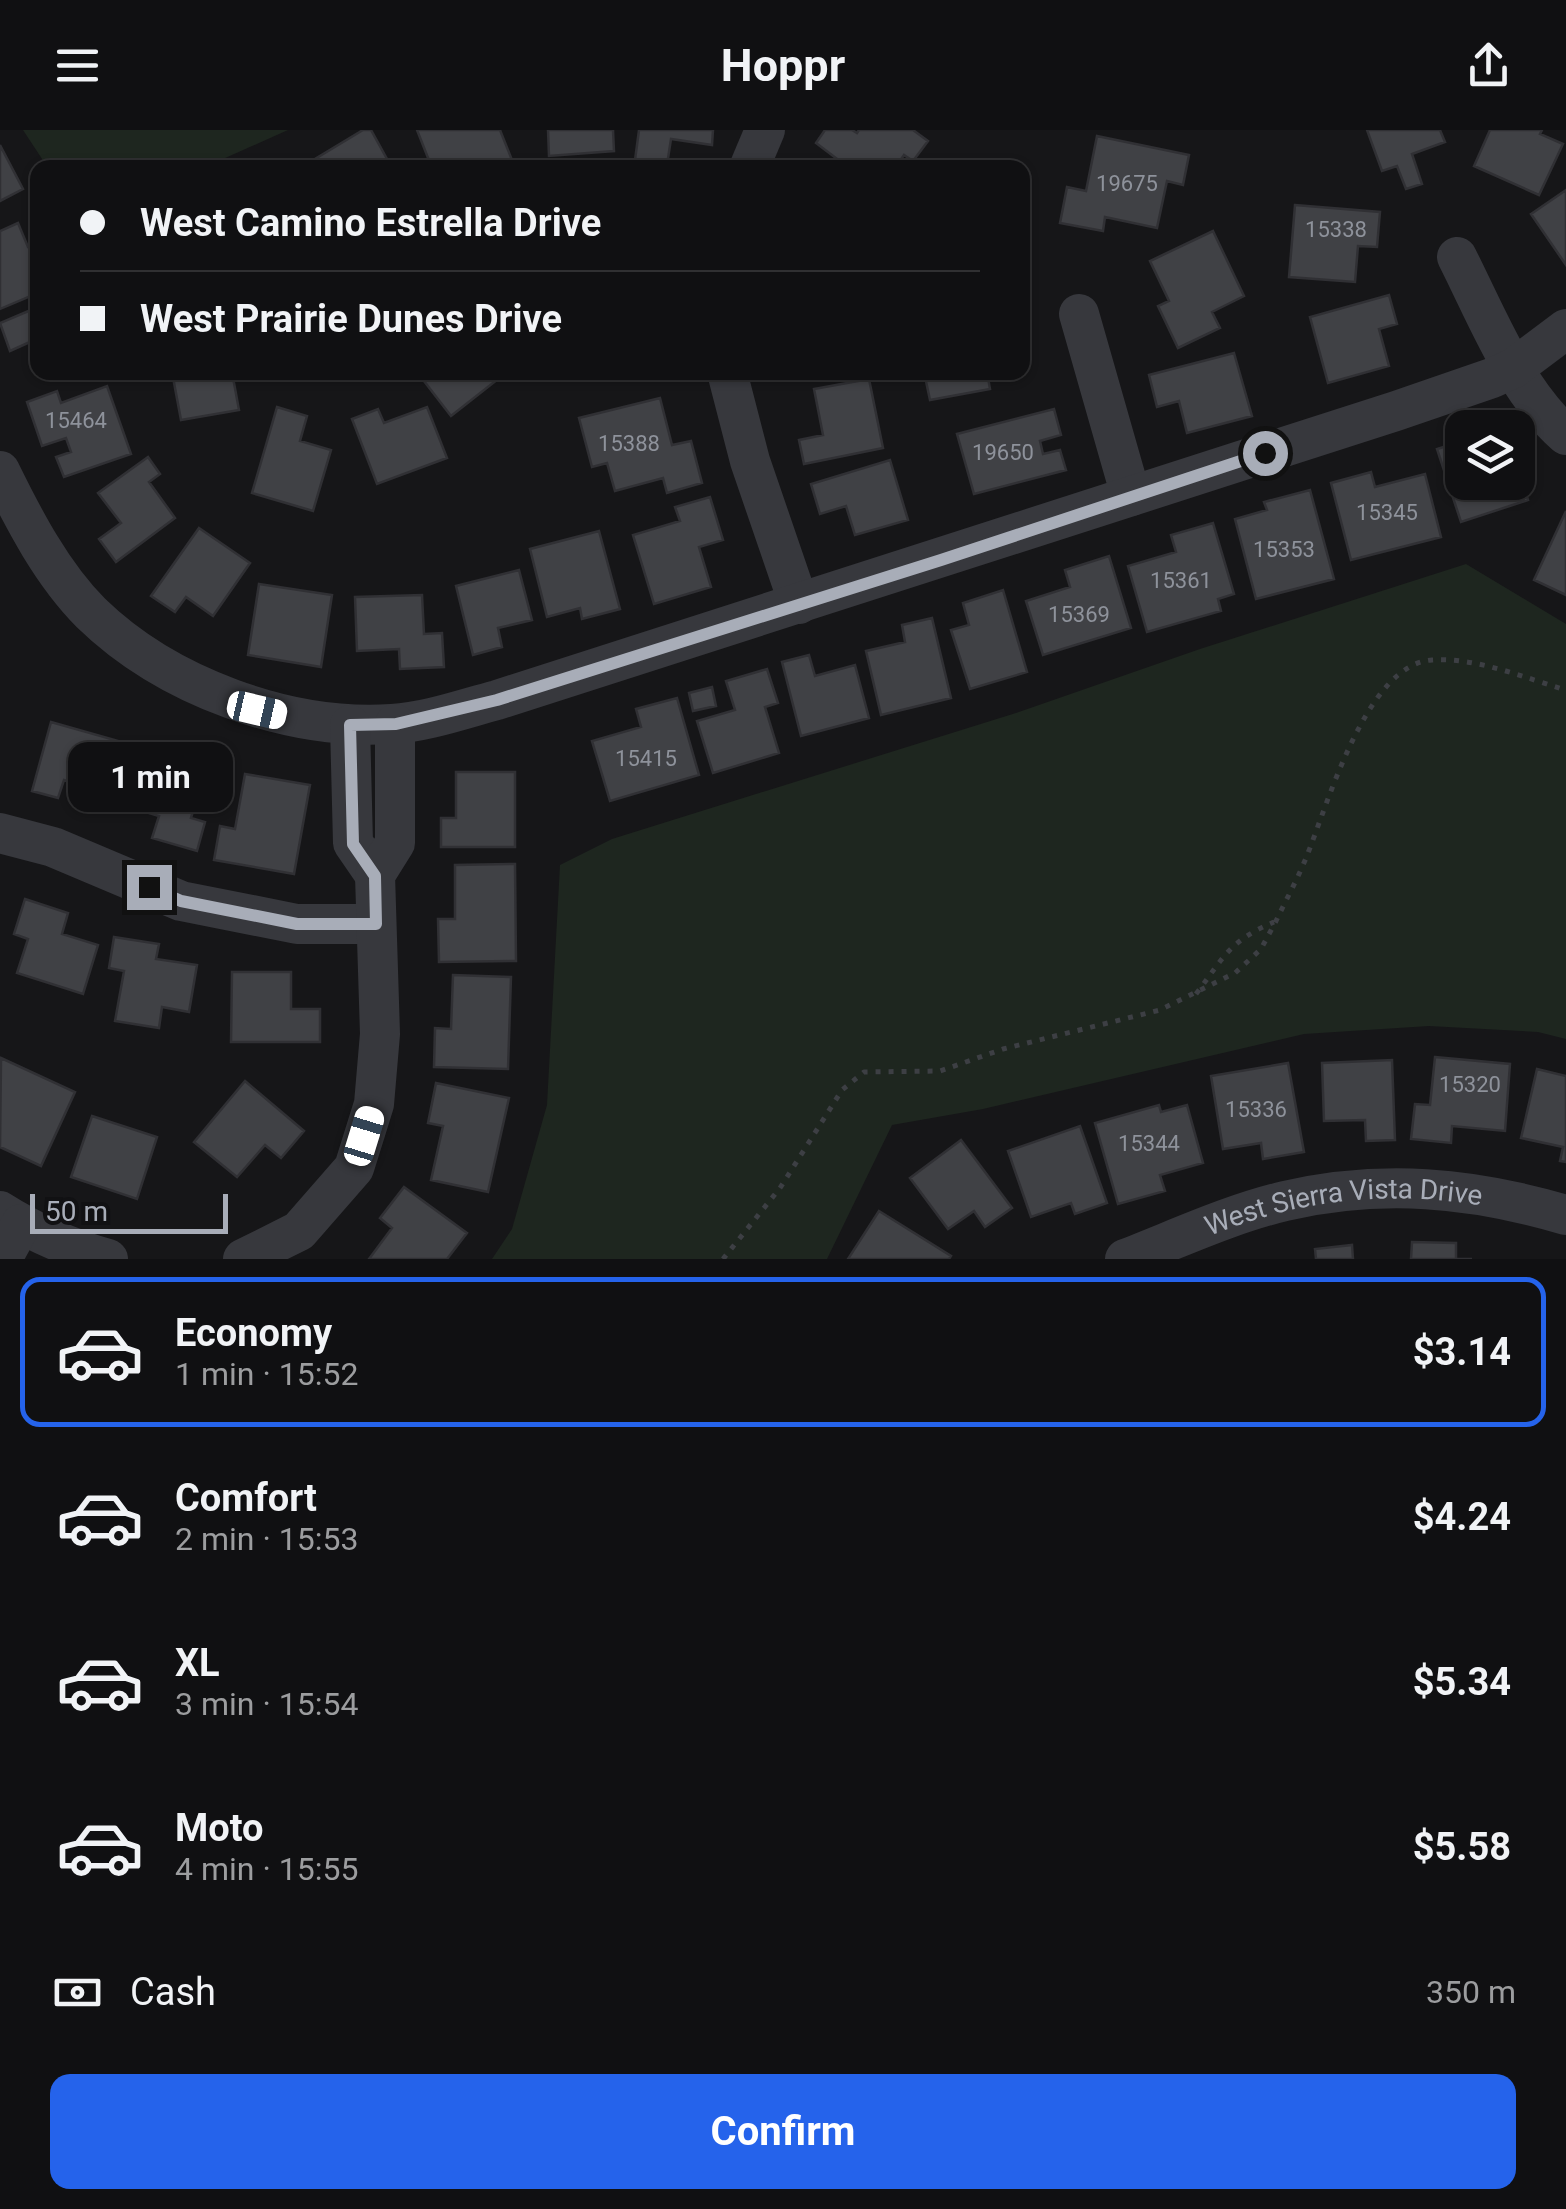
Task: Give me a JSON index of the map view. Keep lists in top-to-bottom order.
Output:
{
  "streets": {
    "street": ["West Sierra Vista Drive"]
  },
  "house_numbers": [
    "19675",
    "15338",
    "15464",
    "15388",
    "19650",
    "15345",
    "15353",
    "15361",
    "15369",
    "15415",
    "15320",
    "15336",
    "15344"
  ],
  "scale_bar": "50 m",
  "page": {
    "header": "Hoppr",
    "banner": ["West Camino Estrella Drive", "West Prairie Dunes Drive"],
    "bubble": "1 min",
    "scale": "50 m",
    "list": [
      {
        "name": "Economy",
        "note": "1 min · 15:52",
        "value": "$3.14"
      },
      {
        "name": "Comfort",
        "note": "2 min · 15:53",
        "value": "$4.24"
      },
      {
        "name": "XL",
        "note": "3 min · 15:54",
        "value": "$5.34"
      },
      {
        "name": "Moto",
        "note": "4 min · 15:55",
        "value": "$5.58"
      }
    ],
    "pay": ["Cash", "350 m"],
    "buttons": "Confirm"
  }
}
